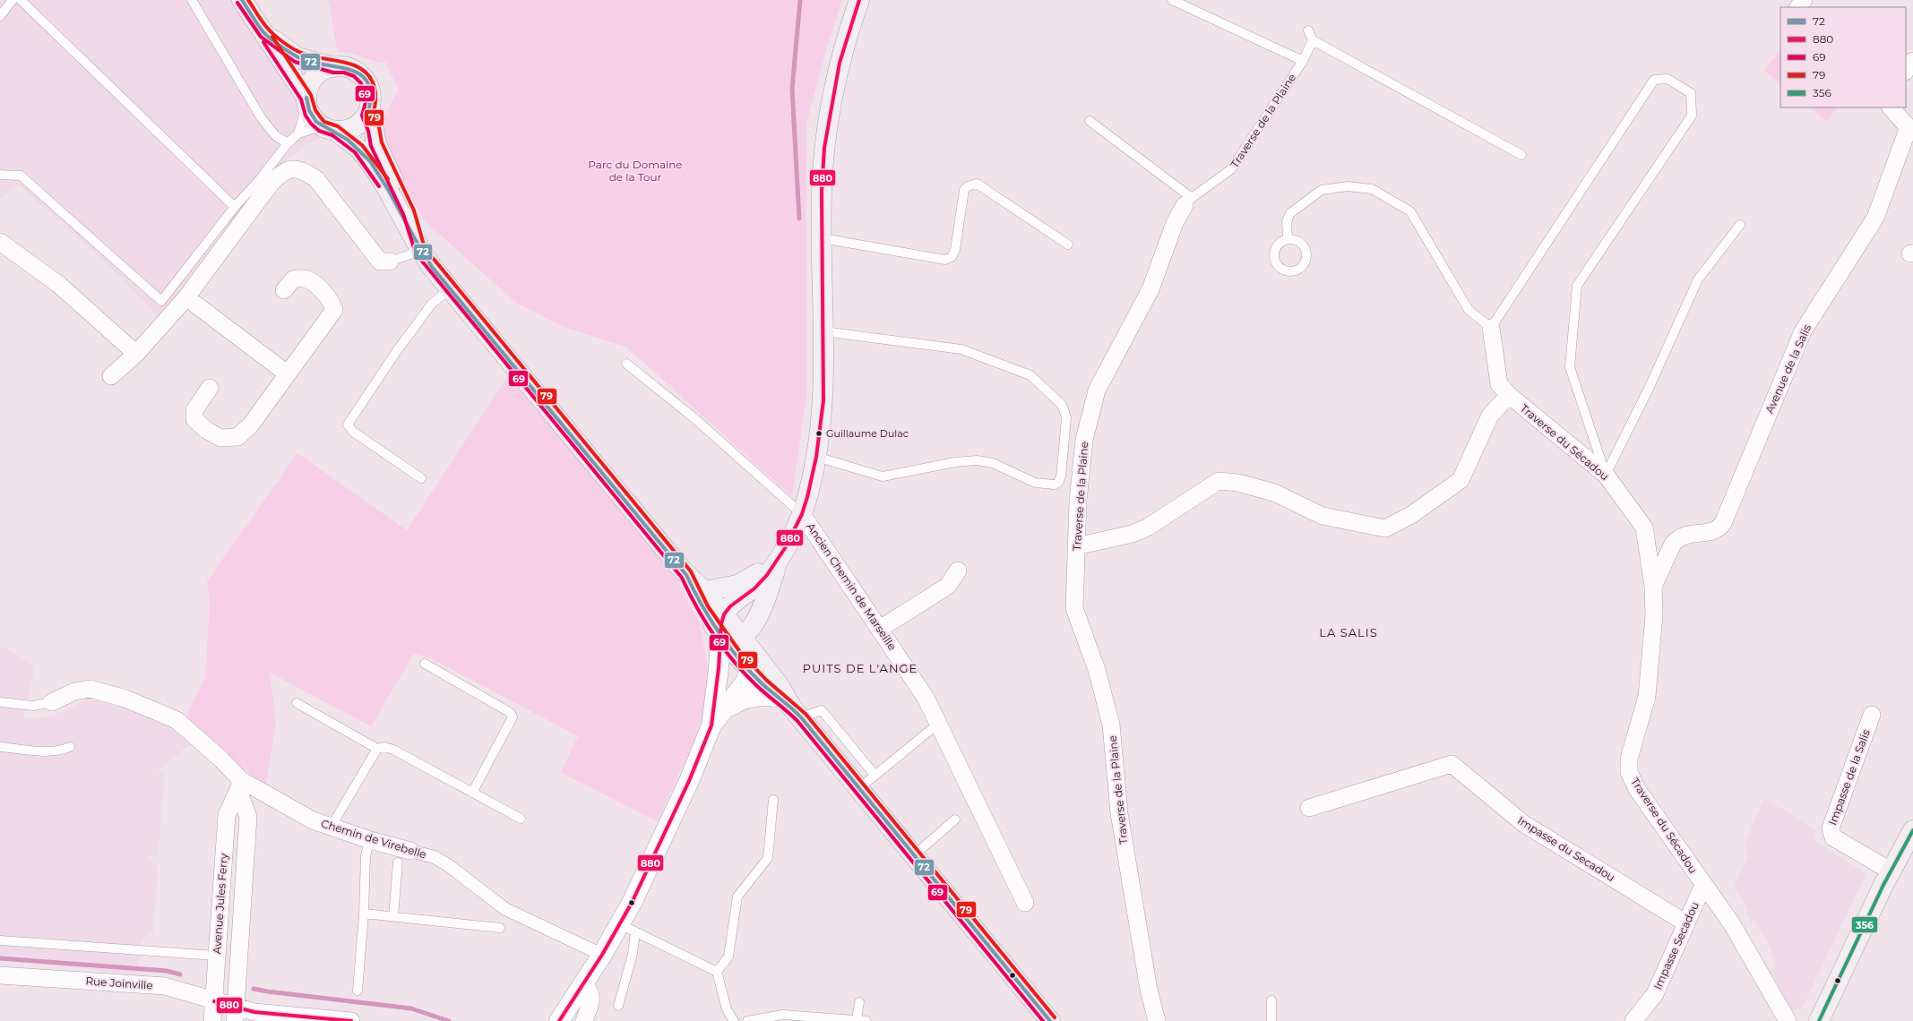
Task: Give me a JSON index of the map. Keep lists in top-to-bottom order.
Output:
{
  "streets": {
    "street": [
      "Traverse de la Plaine",
      "Avenue de la Salis",
      "Traverse du Sécadou",
      "Ancien Chemin de Marseille",
      "Impasse de la Salis",
      "Chemin de Virebelle",
      "Impasse du Secadou",
      "Avenue Jules Ferry",
      "Impasse Secadou",
      "Rue Joinville"
    ]
  },
  "crossings": [
    ["Avenue de la Salis", "Traverse du Sécadou"],
    ["Traverse du Sécadou", "Impasse Secadou"],
    ["Chemin de Virebelle", "Avenue Jules Ferry"],
    ["Impasse du Secadou", "Impasse Secadou"],
    ["Avenue Jules Ferry", "Rue Joinville"]
  ],
  "districts": ["LA SALIS", "PUITS DE L'ANGE"],
  "parks": ["Parc du Domaine de la Tour"],
  "places": ["Guillaume Dulac"],
  "lines": [
    "transit line 72",
    "transit line 880",
    "transit line 79",
    "transit line 69",
    "transit line 356"
  ],
  "legend": [
    "72",
    "880",
    "69",
    "79",
    "356"
  ]
}
